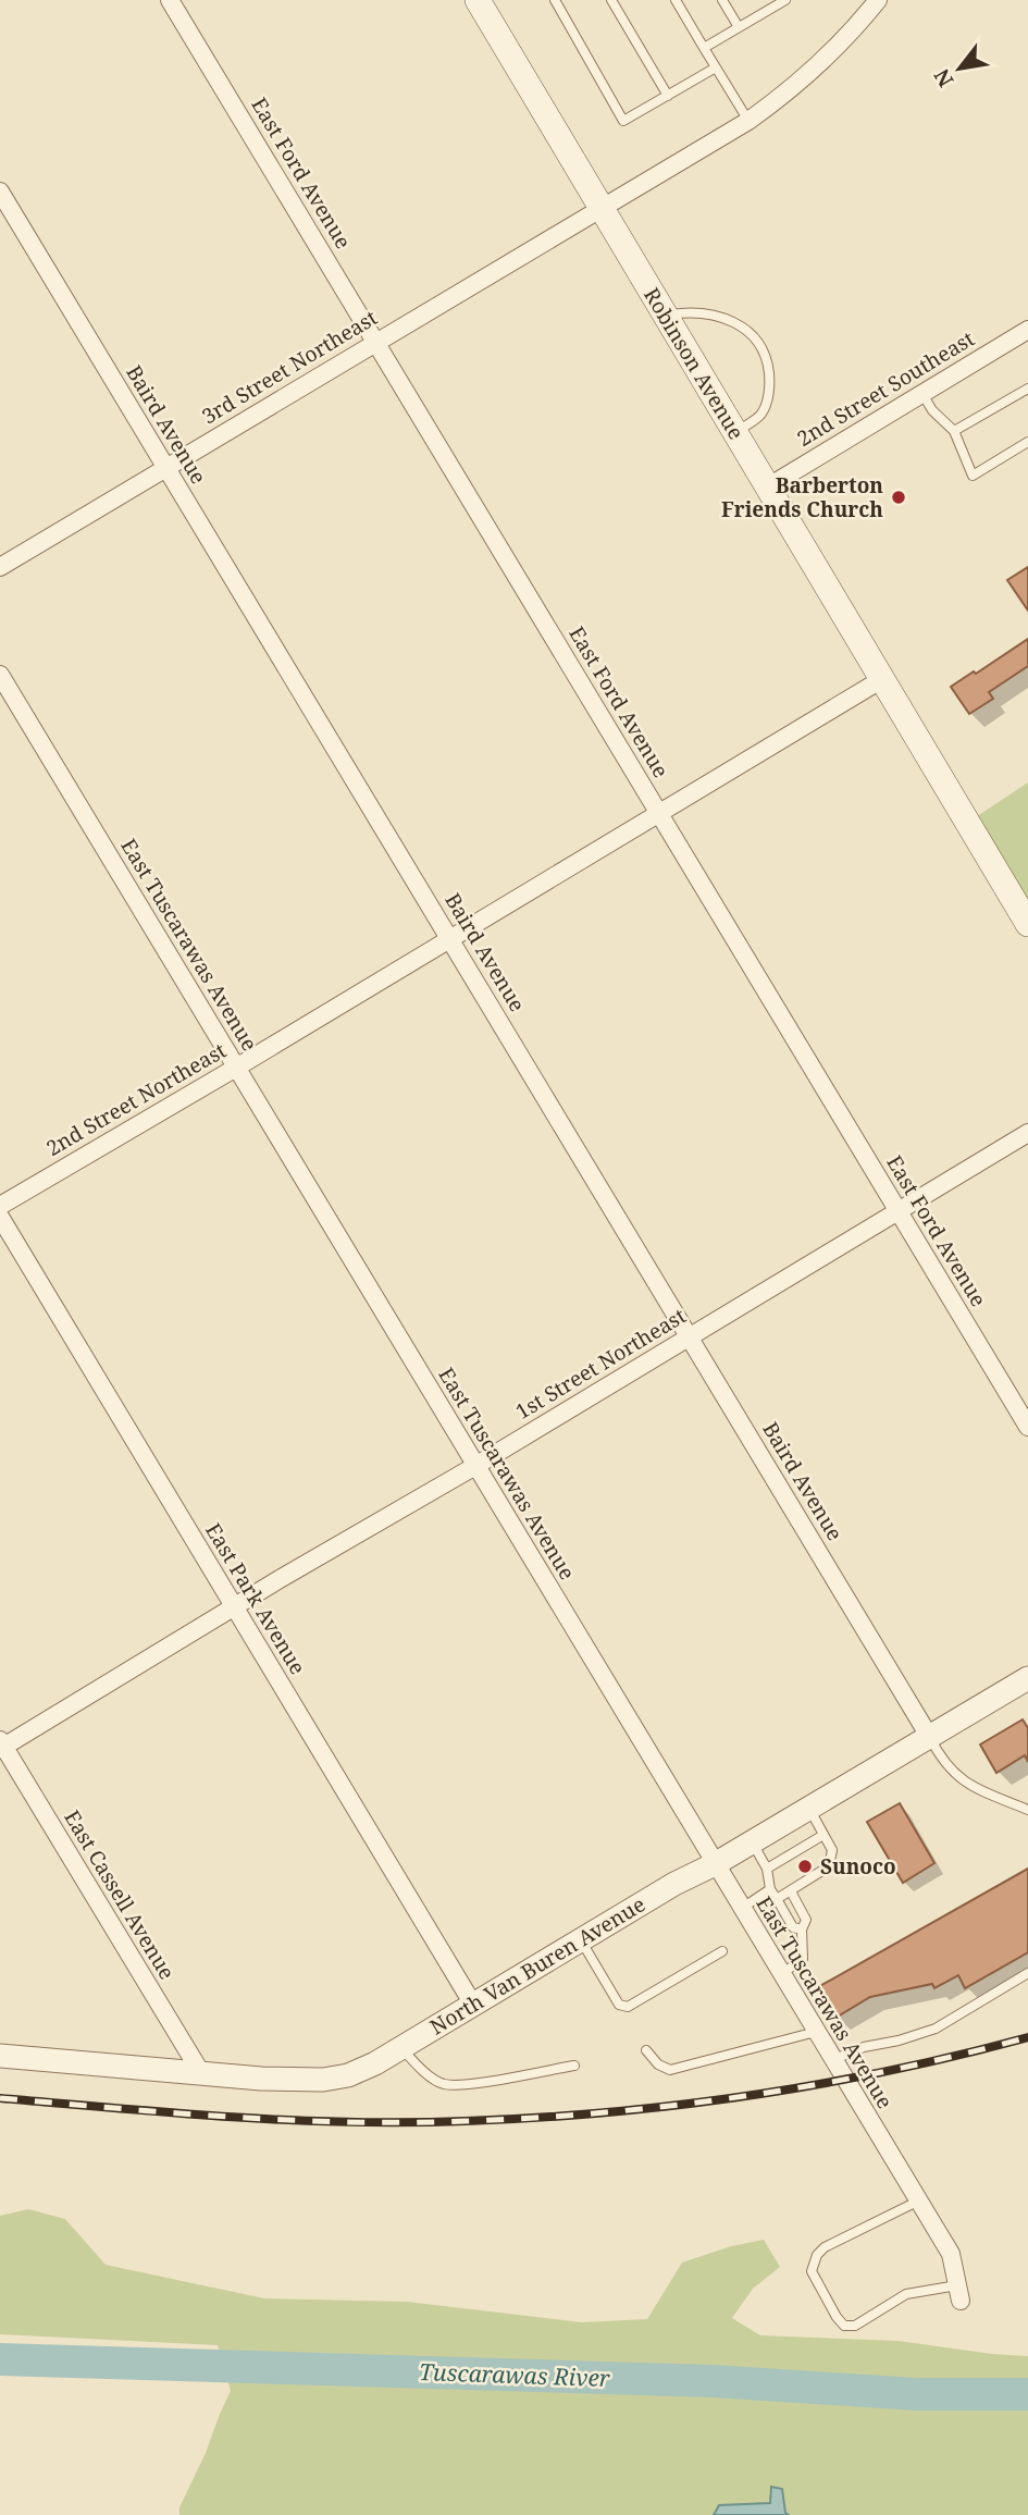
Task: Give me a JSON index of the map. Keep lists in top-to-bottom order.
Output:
{
  "streets": {
    "main road": ["Robinson Avenue"],
    "street": [
      "East Ford Avenue",
      "3rd Street Northeast",
      "2nd Street Southeast",
      "Baird Avenue",
      "East Tuscarawas Avenue",
      "2nd Street Northeast",
      "1st Street Northeast",
      "East Park Avenue",
      "East Cassell Avenue",
      "North Van Buren Avenue"
    ]
  },
  "crossings": [
    ["East Ford Avenue", "3rd Street Northeast"],
    ["East Ford Avenue", "2nd Street Northeast"],
    ["East Ford Avenue", "1st Street Northeast"],
    ["Robinson Avenue", "3rd Street Northeast"],
    ["Robinson Avenue", "2nd Street Southeast"],
    ["Robinson Avenue", "2nd Street Northeast"],
    ["3rd Street Northeast", "Baird Avenue"],
    ["Baird Avenue", "2nd Street Northeast"],
    ["Baird Avenue", "1st Street Northeast"],
    ["Baird Avenue", "North Van Buren Avenue"],
    ["East Tuscarawas Avenue", "2nd Street Northeast"],
    ["East Tuscarawas Avenue", "1st Street Northeast"],
    ["East Tuscarawas Avenue", "North Van Buren Avenue"],
    ["1st Street Northeast", "East Park Avenue"],
    ["1st Street Northeast", "East Cassell Avenue"],
    ["East Park Avenue", "North Van Buren Avenue"],
    ["East Cassell Avenue", "North Van Buren Avenue"]
  ],
  "water": ["Tuscarawas River"],
  "places": ["Barberton Friends Church", "Sunoco"],
  "north": "bottom left"
}
